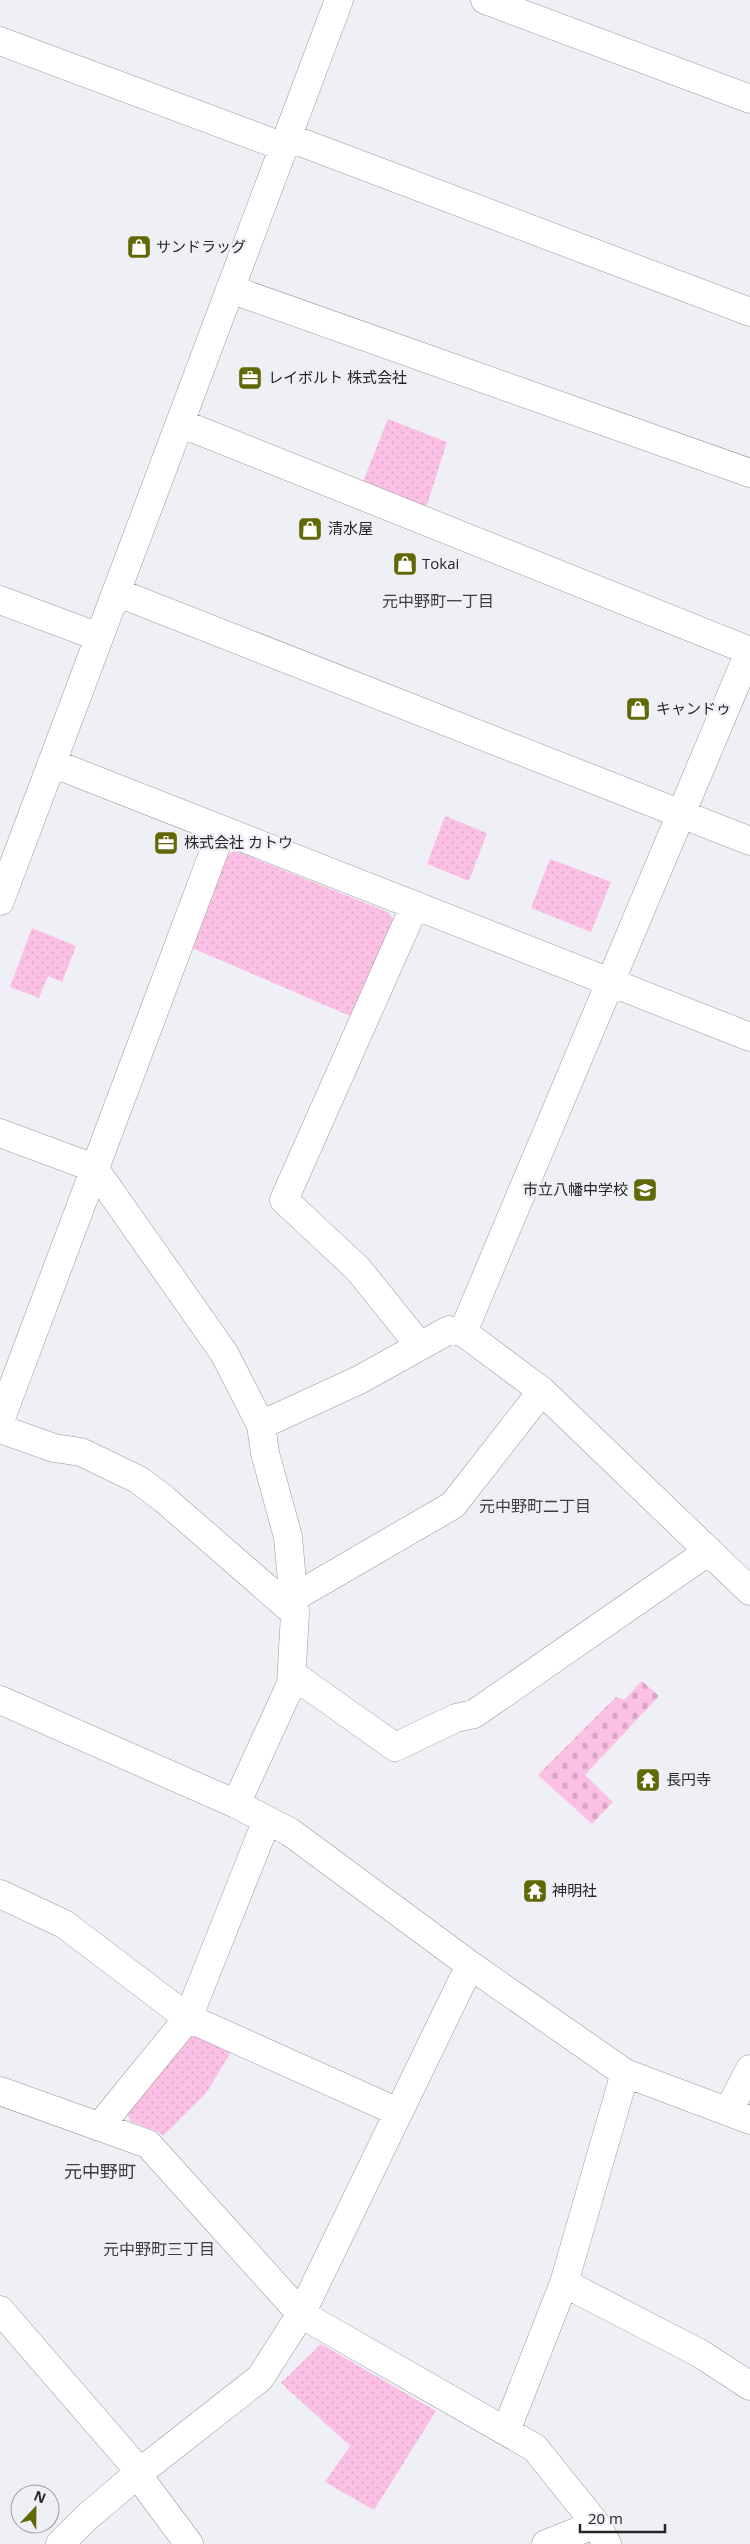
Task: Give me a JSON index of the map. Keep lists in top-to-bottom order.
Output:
{
  "districts": [
    "元中野町一丁目",
    "元中野町二丁目",
    "元中野町",
    "元中野町三丁目"
  ],
  "places": {
    "shop": [
      "サンドラッグ",
      "清水屋",
      "Tokai",
      "キャンドゥ"
    ],
    "office": ["レイボルト 株式会社", "株式会社 カトウ"],
    "school or university": ["市立八幡中学校"],
    "temple": ["長円寺", "神明社"]
  },
  "scale_bar": "20 m",
  "north": "top"
}
